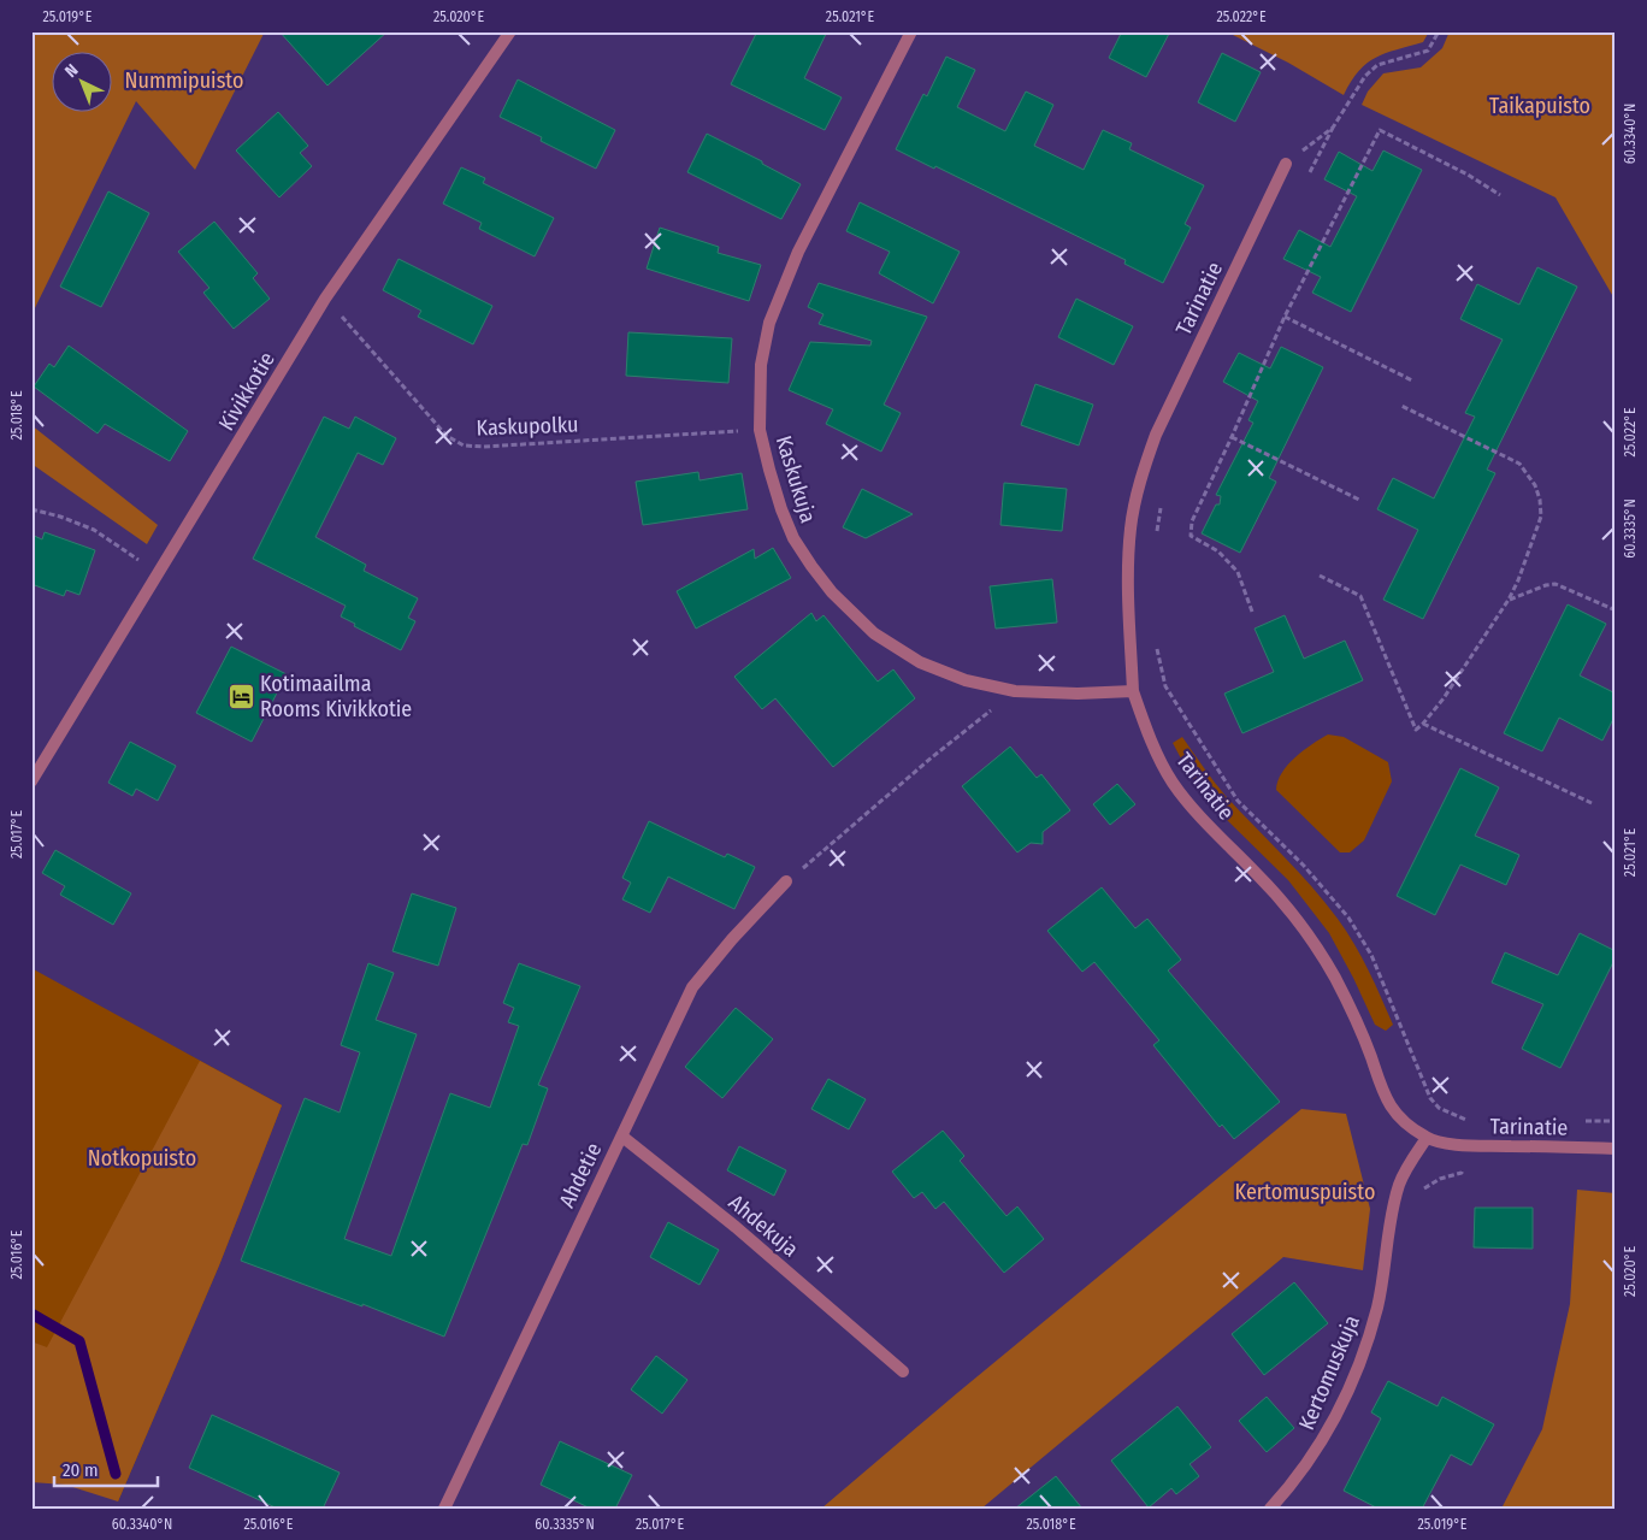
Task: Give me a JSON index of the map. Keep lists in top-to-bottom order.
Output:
{
  "streets": {
    "street": [
      "Tarinatie",
      "Kivikkotie",
      "Kaskukuja",
      "Ahdetie",
      "Ahdekuja",
      "Kertomuskuja"
    ],
    "path": ["Kaskupolku"]
  },
  "crossings": [
    ["Tarinatie", "Kaskukuja"],
    ["Tarinatie", "Kertomuskuja"],
    ["Kivikkotie", "Kaskupolku"],
    ["Kaskupolku", "Kaskukuja"],
    ["Ahdetie", "Ahdekuja"]
  ],
  "parks": [
    "Nummipuisto",
    "Taikapuisto",
    "Notkopuisto",
    "Kertomuspuisto"
  ],
  "places": {
    "hotel": ["Kotimaailma Rooms Kivikkotie"]
  },
  "scale_bar": "20 m",
  "north": "top left",
  "coordinates": [
    "25.019°E",
    "25.020°E",
    "25.021°E",
    "25.022°E",
    "60.3340°N",
    "25.018°E",
    "60.3335°N",
    "25.017°E",
    "25.016°E"
  ]
}
